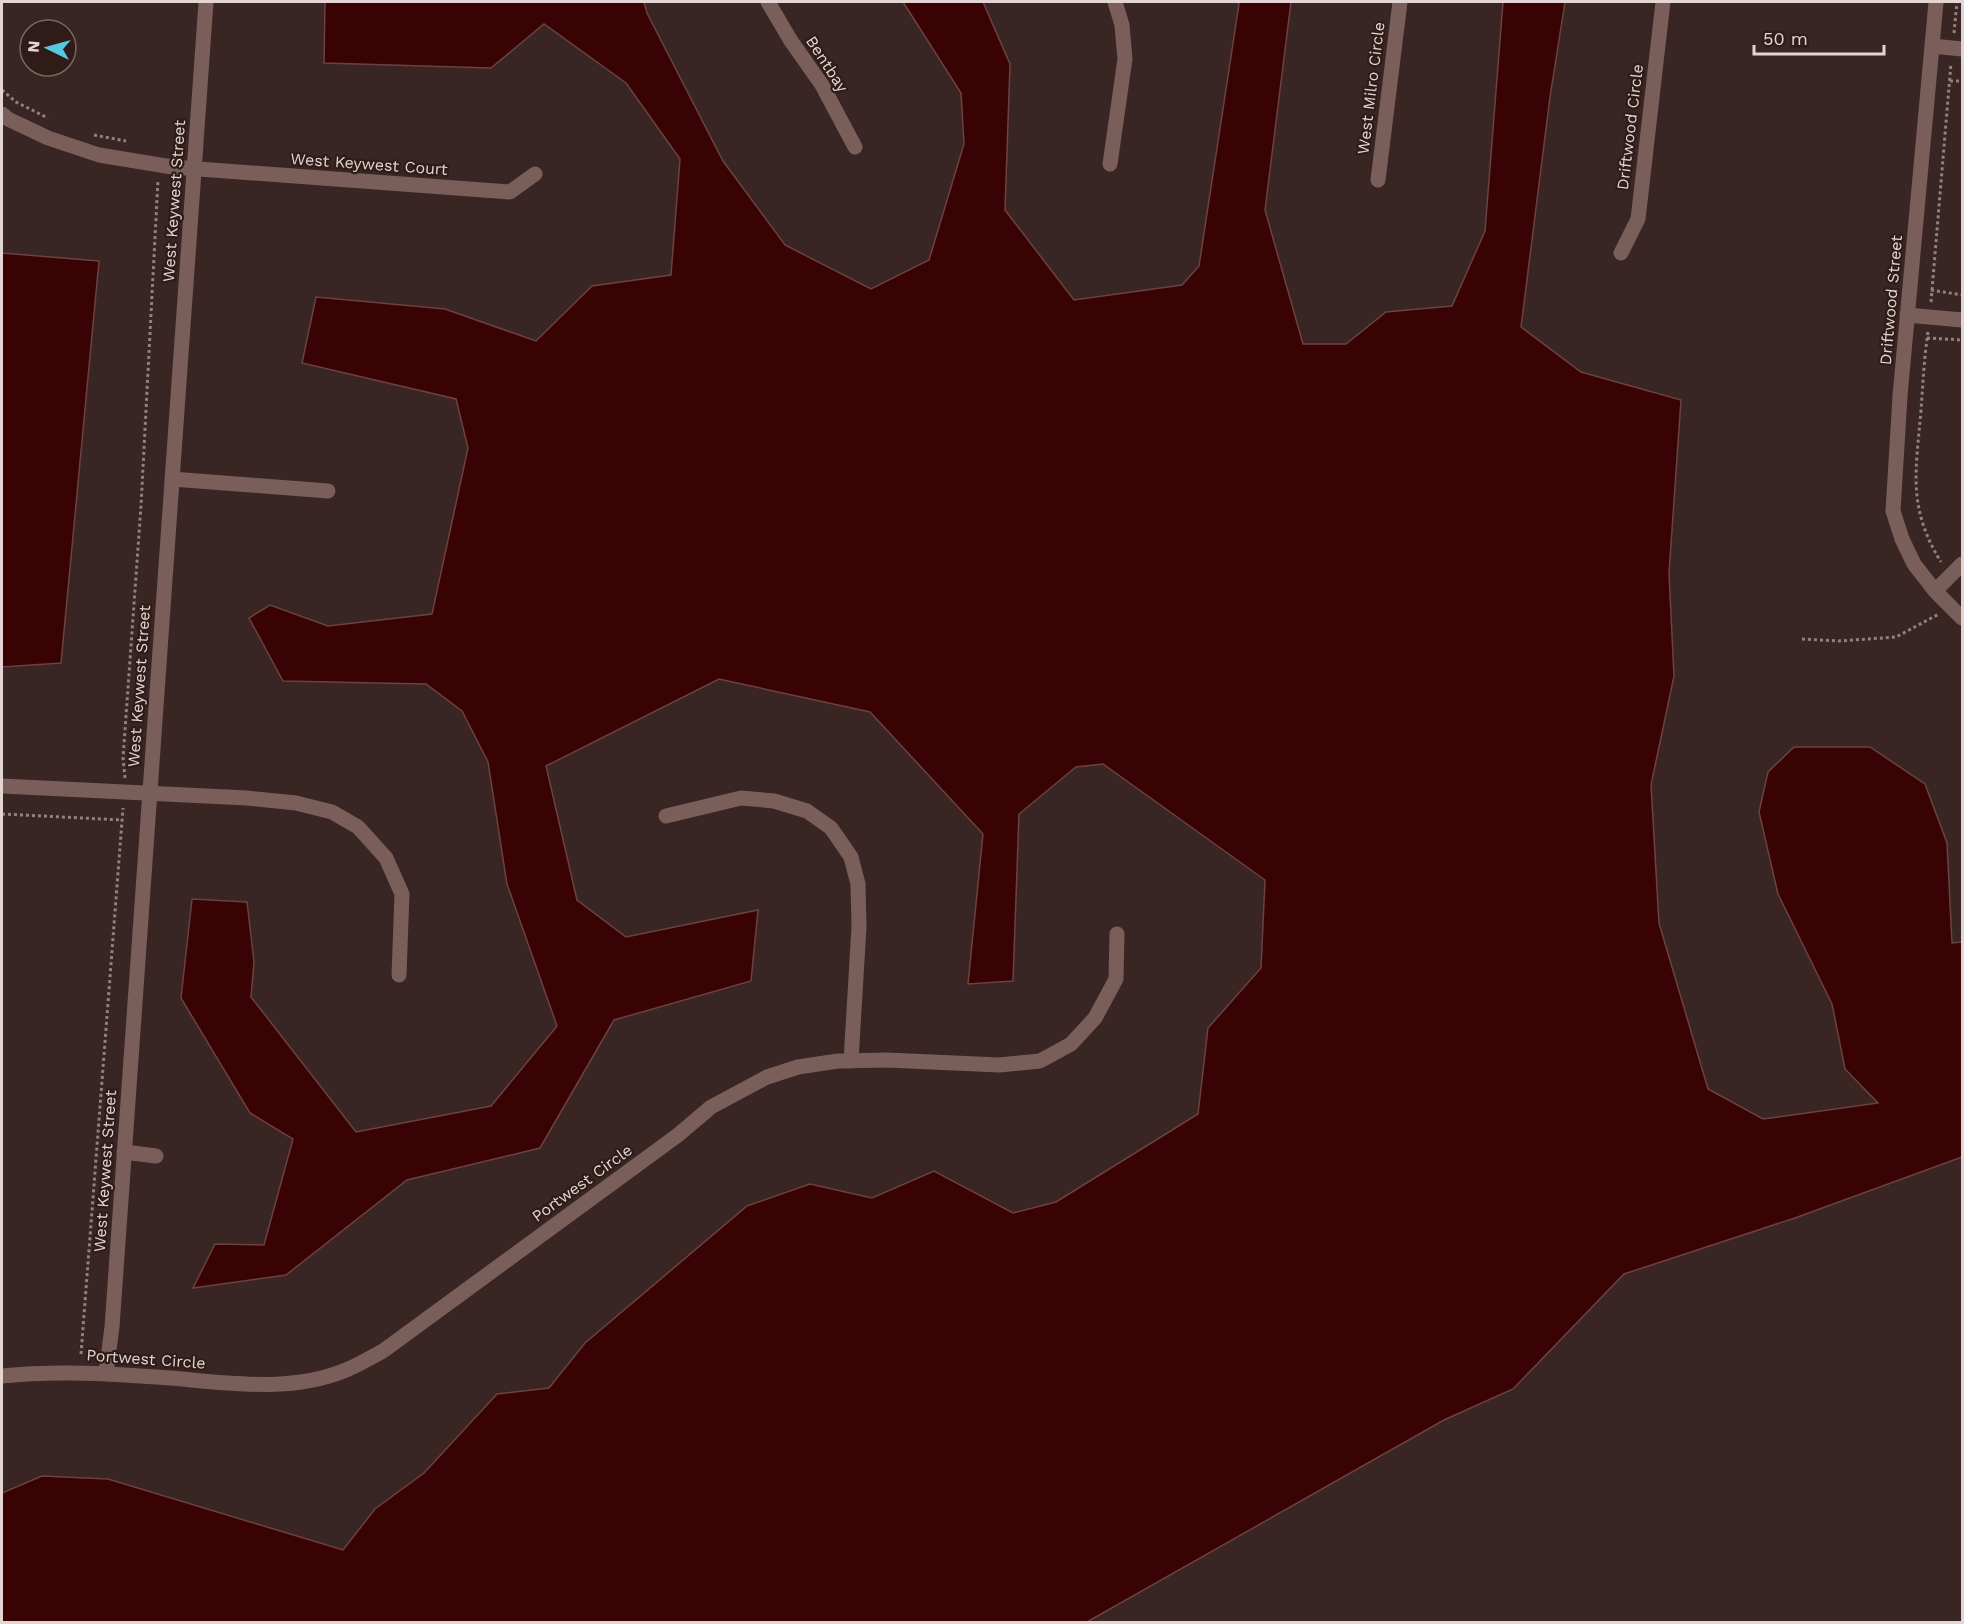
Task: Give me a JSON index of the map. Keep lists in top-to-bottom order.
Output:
{
  "streets": {
    "street": [
      "Bentbay",
      "West Milro Circle",
      "Driftwood Circle",
      "West Keywest Court",
      "West Keywest Street",
      "Driftwood Street",
      "Portwest Circle"
    ]
  },
  "crossings": [
    ["West Keywest Court", "West Keywest Street"],
    ["West Keywest Street", "Portwest Circle"]
  ],
  "scale_bar": "50 m",
  "north": "left"
}
